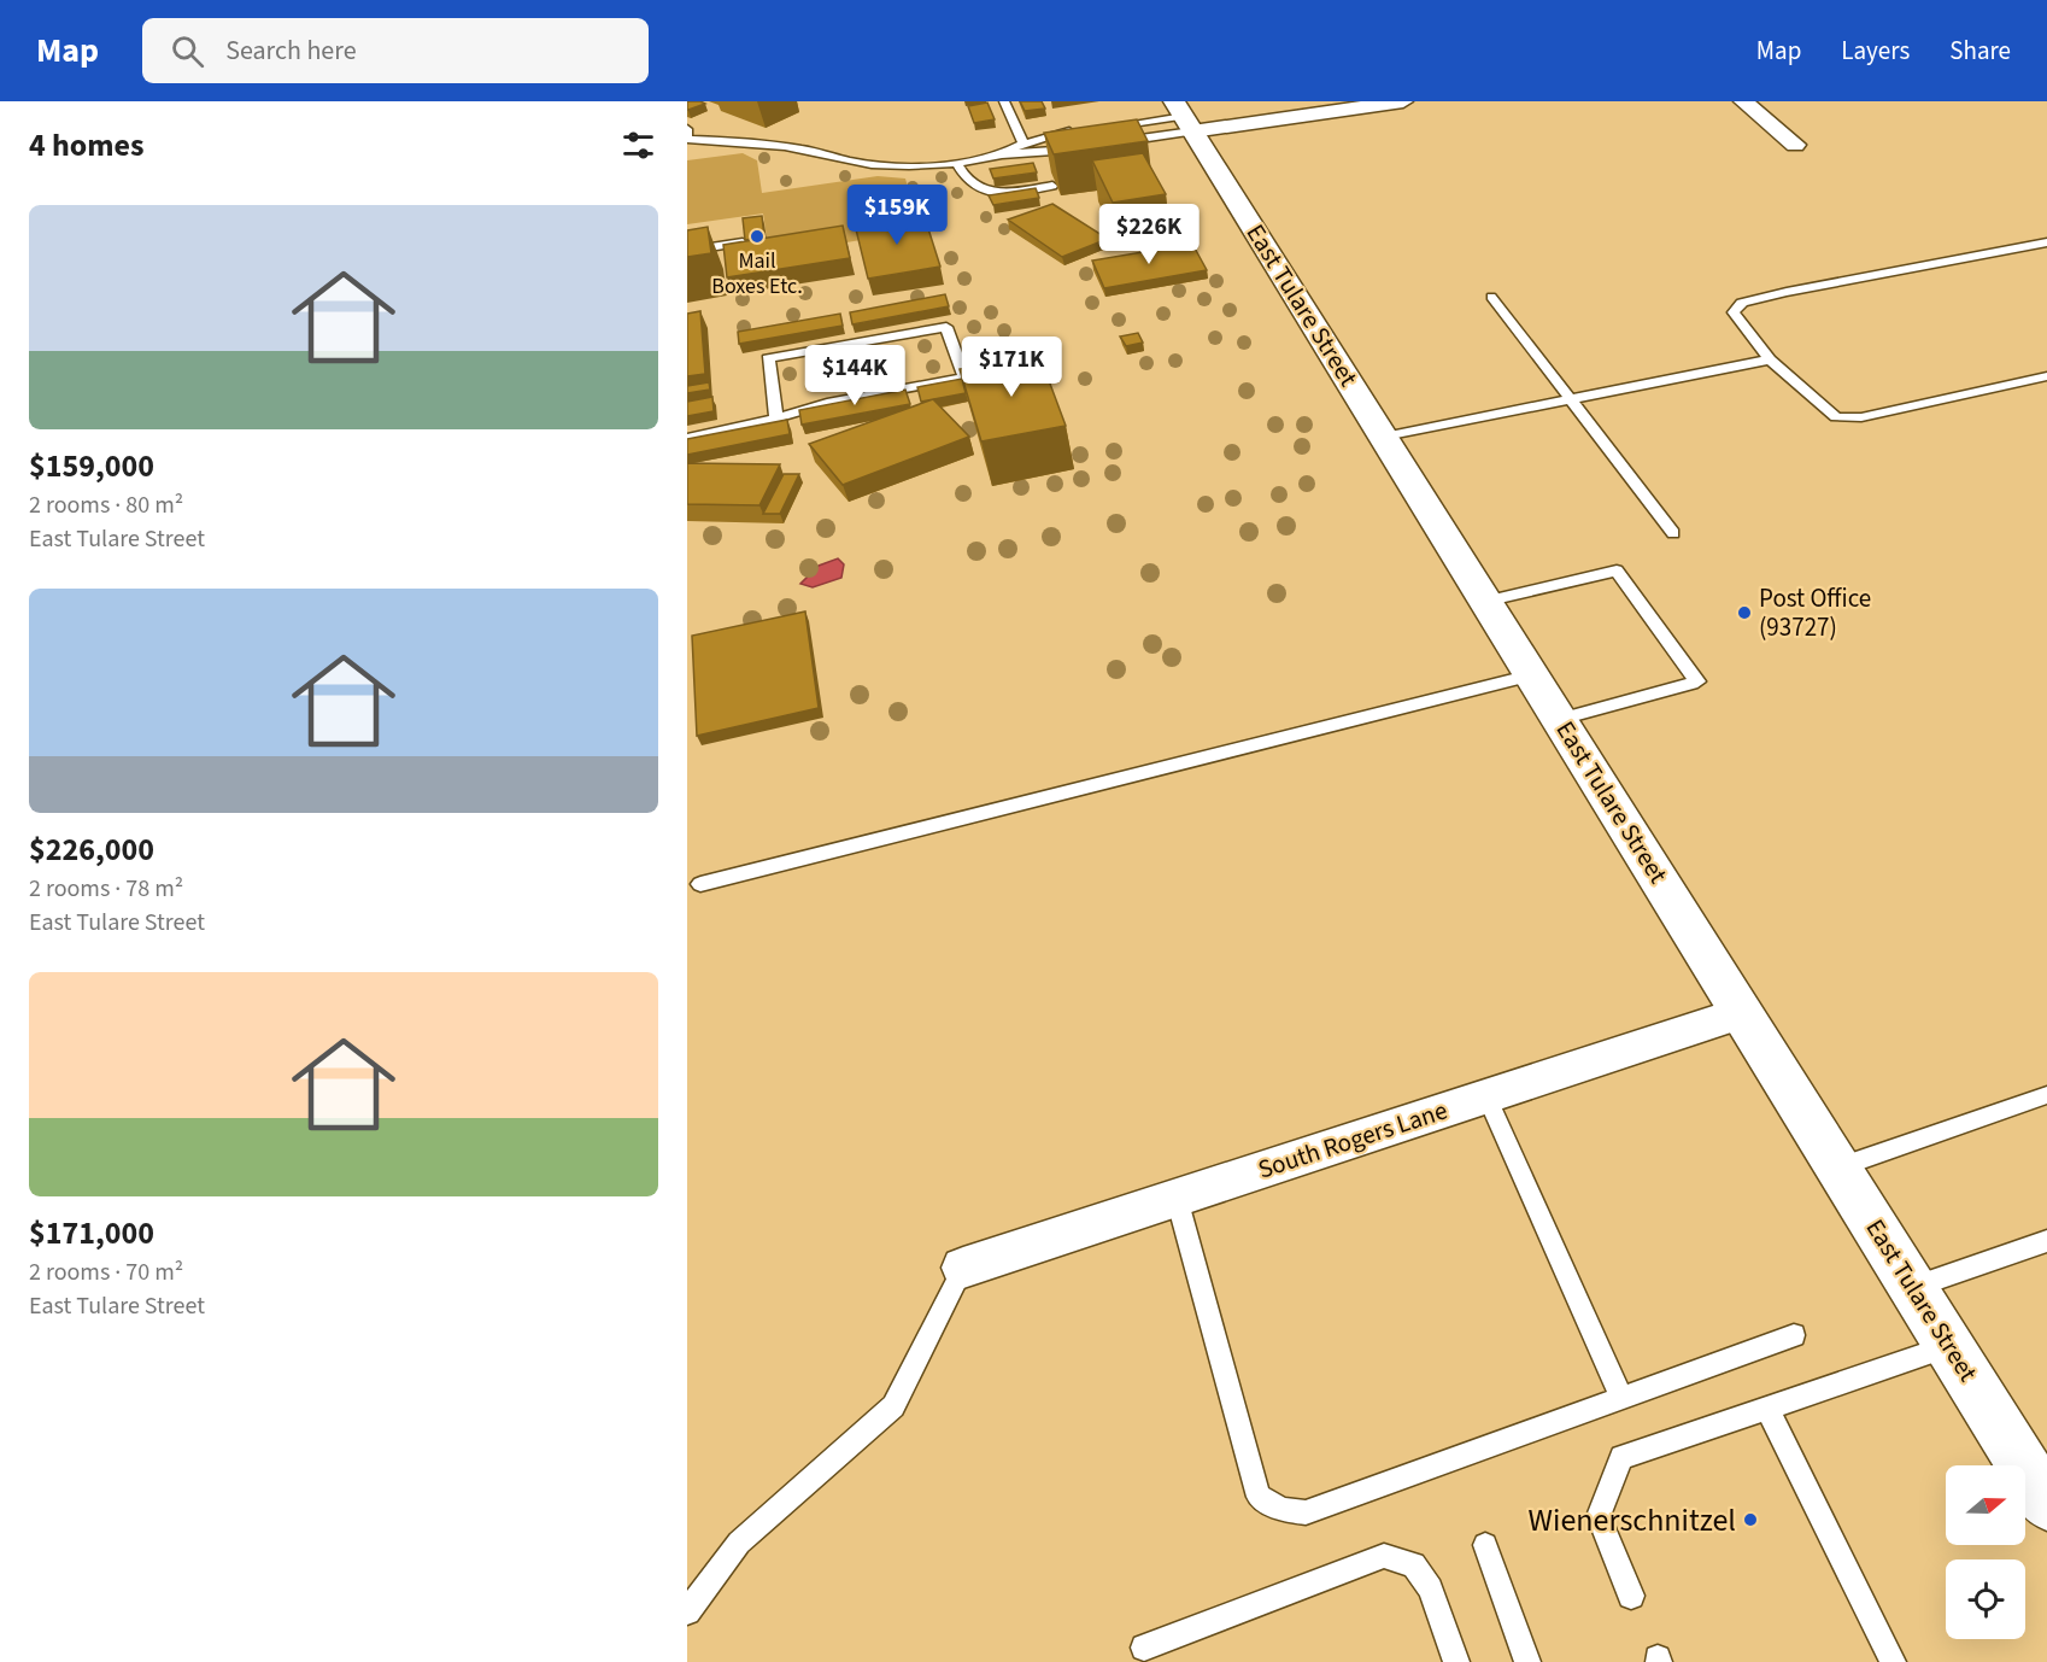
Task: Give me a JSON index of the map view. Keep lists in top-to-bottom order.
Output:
{
  "streets": {
    "main road": ["East Tulare Street"],
    "street": ["South Rogers Lane"]
  },
  "crossings": [
    ["East Tulare Street", "South Rogers Lane"]
  ],
  "places": ["Mail Boxes Etc.", "Post Office (93727)", "Wienerschnitzel"],
  "north": "right",
  "page": {
    "header": "Map",
    "search": "Search here",
    "nav": ["Map", "Layers", "Share"],
    "heading": "4 homes",
    "price": [
      "$159K",
      "$226K",
      "$171K",
      "$144K"
    ],
    "list": [
      {
        "name": "$159,000",
        "note": "2 rooms · 80 m² · East Tulare Street"
      },
      {
        "name": "$226,000",
        "note": "2 rooms · 78 m² · East Tulare Street"
      },
      {
        "name": "$171,000",
        "note": "2 rooms · 70 m² · East Tulare Street"
      }
    ]
  }
}
